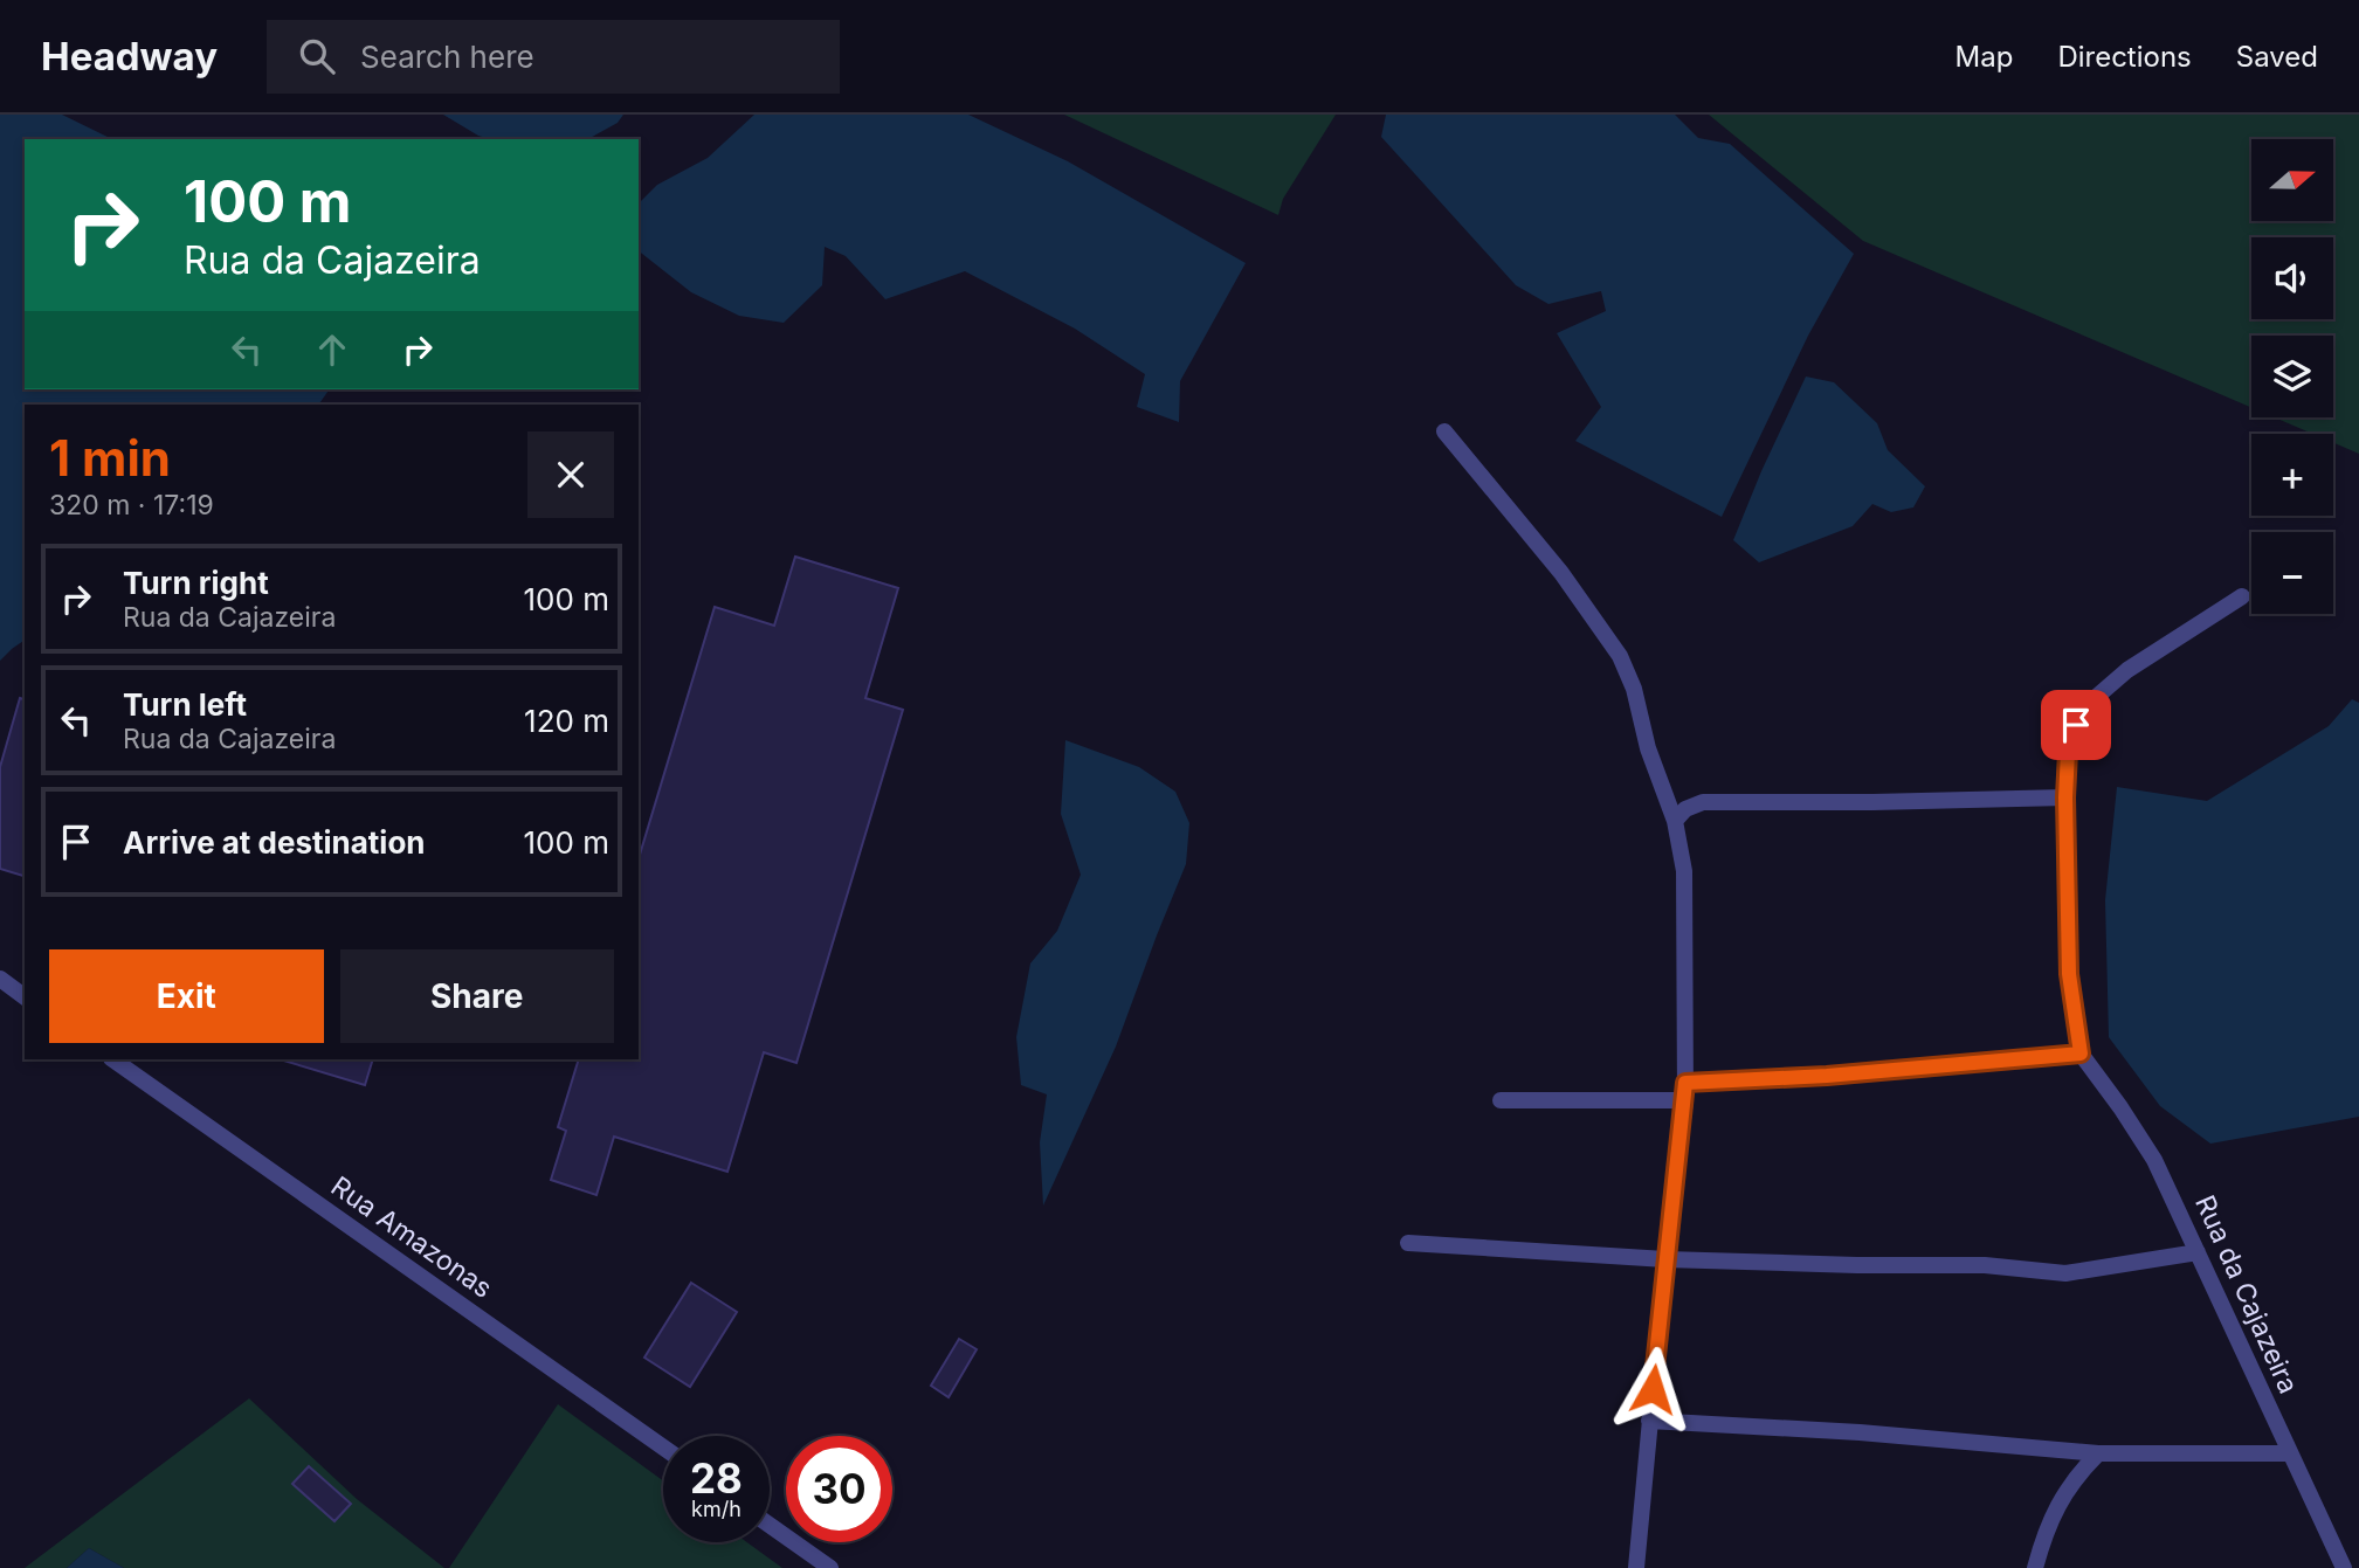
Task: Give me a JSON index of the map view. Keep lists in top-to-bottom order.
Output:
{
  "streets": {
    "street": ["Rua Amazonas", "Rua da Cajazeira"]
  },
  "north": "right",
  "page": {
    "header": "Headway",
    "search": "Search here",
    "nav": ["Map", "Directions", "Saved"],
    "map_buttons": ["+", "−"],
    "turn": ["100 m", "Rua da Cajazeira"],
    "heading": ["1 min", "320 m · 17:19"],
    "list": [
      {
        "name": "Turn right",
        "note": "Rua da Cajazeira",
        "value": "100 m"
      },
      {
        "name": "Turn left",
        "note": "Rua da Cajazeira",
        "value": "120 m"
      },
      {
        "name": "Arrive at destination",
        "value": "100 m"
      }
    ],
    "buttons": ["Exit", "Share"],
    "speed": "28 km/h",
    "limit": "30"
  }
}
